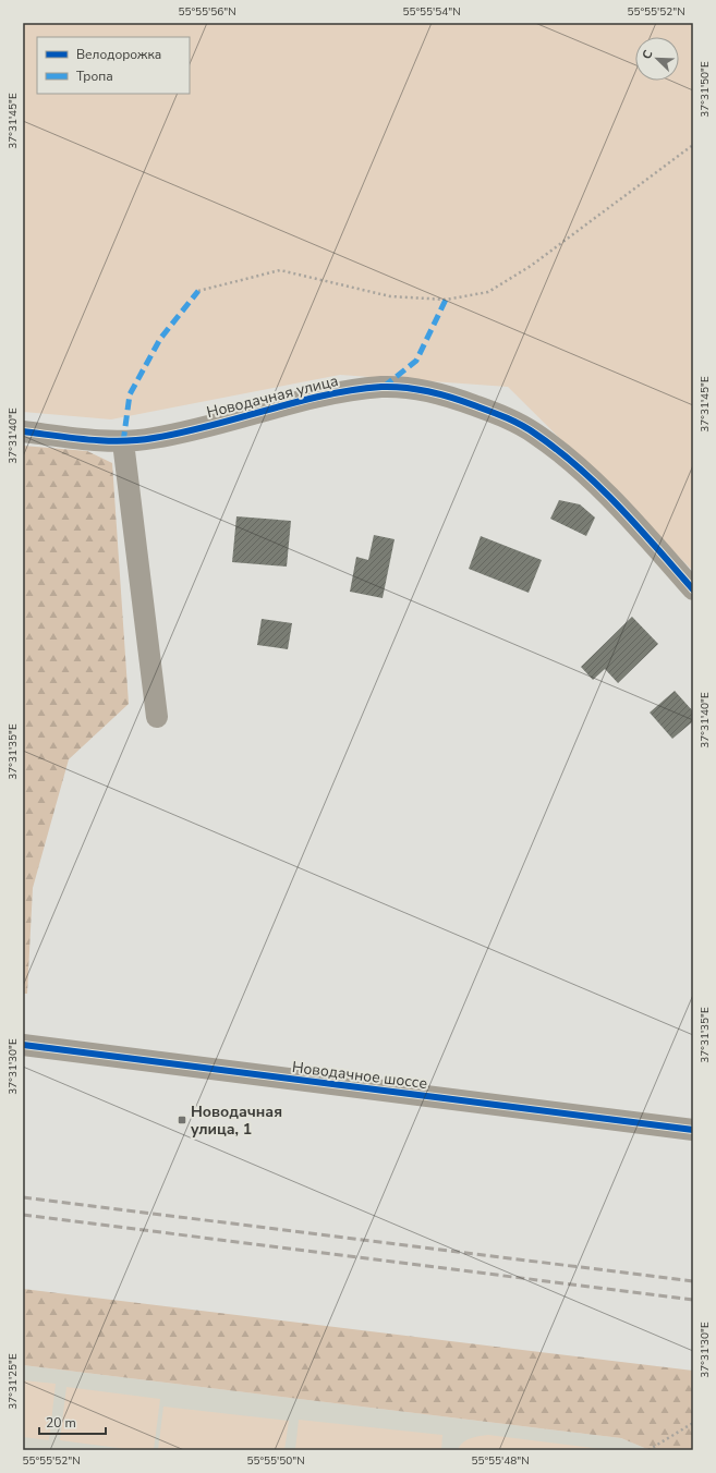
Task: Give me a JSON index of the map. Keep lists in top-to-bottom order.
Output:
{
  "streets": {
    "street": ["Новодачная улица", "Новодачное шоссе"]
  },
  "places": {
    "transit": ["Новодачная улица, 1"]
  },
  "legend": ["Велодорожка", "Тропа"],
  "scale_bar": "20 m",
  "north": "top left",
  "coordinates": [
    "55°55'56\"N",
    "55°55'54\"N",
    "55°55'52\"N",
    "37°31'50\"E",
    "37°31'45\"E",
    "37°31'40\"E",
    "37°31'35\"E",
    "37°31'30\"E",
    "37°31'25\"E",
    "55°55'50\"N",
    "55°55'48\"N"
  ]
}
